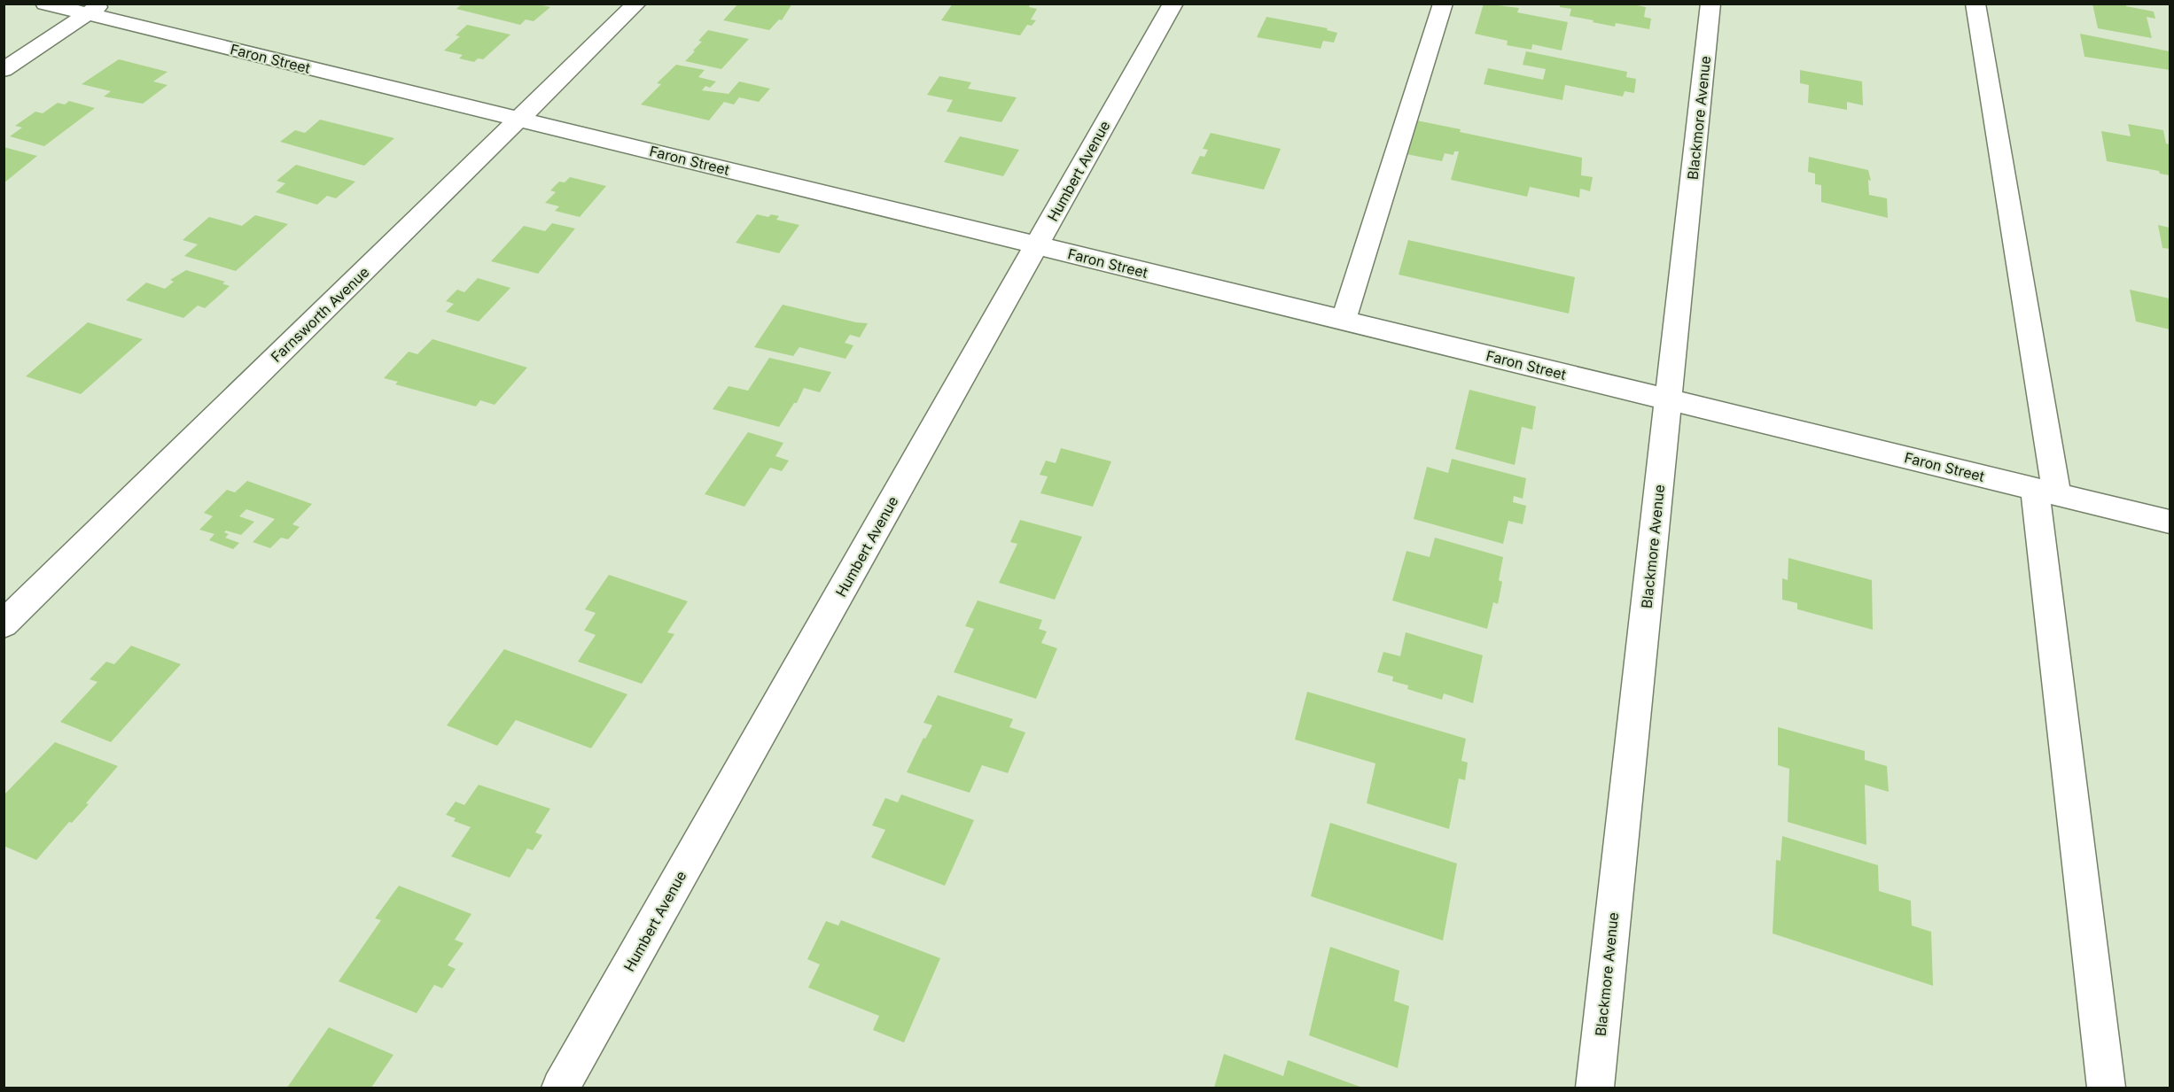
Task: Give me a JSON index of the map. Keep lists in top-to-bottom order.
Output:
{
  "streets": {
    "street": [
      "Faron Street",
      "Blackmore Avenue",
      "Humbert Avenue",
      "Farnsworth Avenue"
    ]
  },
  "crossings": [
    ["Faron Street", "Blackmore Avenue"],
    ["Faron Street", "Humbert Avenue"],
    ["Faron Street", "Farnsworth Avenue"]
  ]
}
